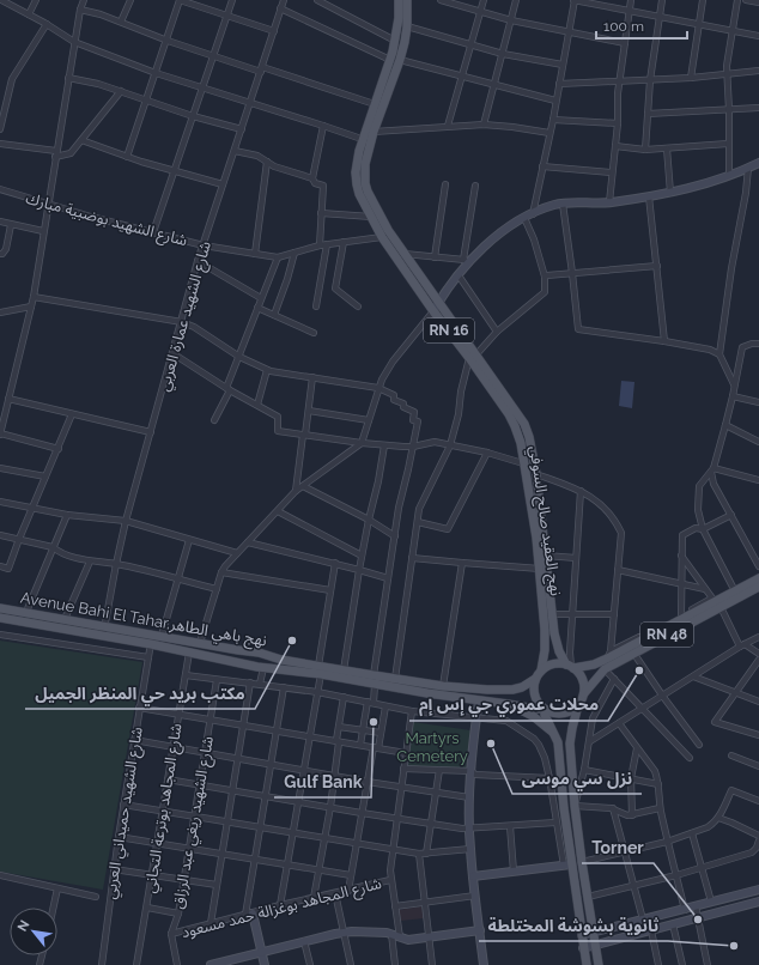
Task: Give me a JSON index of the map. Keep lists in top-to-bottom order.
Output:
{
  "streets": {
    "main road": [
      "RN 16",
      "نهج العقيد صالح السوفي",
      "Avenue Bahi El Tahar,نهج باهي الطاهر",
      "RN 48"
    ],
    "street": [
      "شارع الشهيد بوضبية مبارك",
      "شارع الشهيد عمارة العربي",
      "شارع المجاهد بوترعة التجاني",
      "شارع الشهيد حميداني العربي",
      "شارع الشهيد ريغي عبد الرزاق",
      "شارع المجاهد بوغزالة حمد مسعود"
    ]
  },
  "crossings": [
    ["شارع الشهيد بوضبية مبارك", "شارع الشهيد عمارة العربي"],
    ["شارع الشهيد بوضبية مبارك", "نهج العقيد صالح السوفي"],
    ["شارع الشهيد عمارة العربي", "Avenue Bahi El Tahar,نهج باهي الطاهر"],
    ["نهج العقيد صالح السوفي", "Avenue Bahi El Tahar,نهج باهي الطاهر"],
    ["نهج العقيد صالح السوفي", "RN 48"],
    ["Avenue Bahi El Tahar,نهج باهي الطاهر", "RN 48"],
    ["Avenue Bahi El Tahar,نهج باهي الطاهر", "شارع المجاهد بوترعة التجاني"],
    ["Avenue Bahi El Tahar,نهج باهي الطاهر", "شارع الشهيد حميداني العربي"],
    ["شارع الشهيد ريغي عبد الرزاق", "شارع المجاهد بوغزالة حمد مسعود"]
  ],
  "parks": ["Martyrs Cemetery"],
  "places": [
    "مكتب بريد حي المنظر الجميل",
    "محلات عموري جي إس إم",
    "Gulf Bank",
    "نزل سي موسى",
    "Torner",
    "ثانوية بشوشة المختلطة"
  ],
  "scale_bar": "100 m",
  "north": "top left"
}
